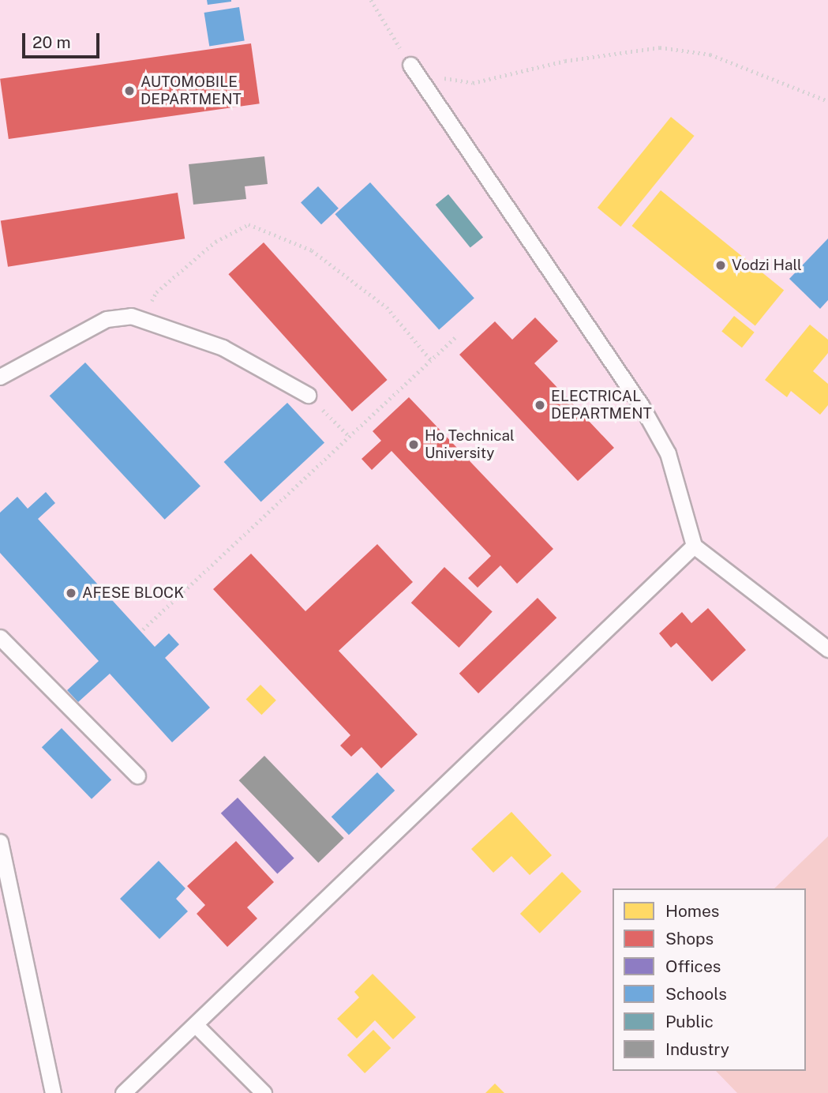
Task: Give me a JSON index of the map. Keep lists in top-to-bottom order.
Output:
{
  "places": [
    "AUTOMOBILE DEPARTMENT",
    "Vodzi Hall",
    "ELECTRICAL DEPARTMENT",
    "Ho Technical University",
    "AFESE BLOCK"
  ],
  "legend": [
    "Homes",
    "Shops",
    "Offices",
    "Schools",
    "Public",
    "Industry"
  ],
  "scale_bar": "20 m"
}
